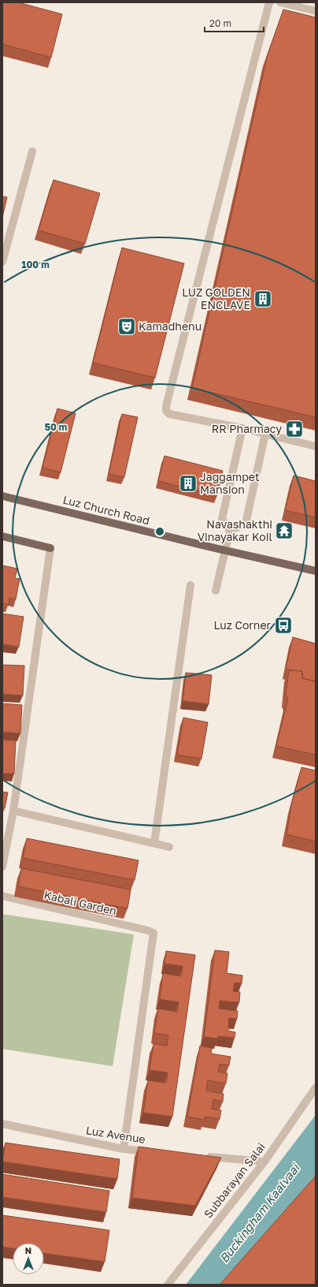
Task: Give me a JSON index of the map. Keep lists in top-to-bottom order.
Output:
{
  "streets": {
    "main road": ["Luz Church Road"],
    "street": ["Kabali Garden", "Luz Avenue", "Subbarayan Salai"]
  },
  "crossings": [
    ["Kabali Garden", "Luz Avenue"]
  ],
  "water": ["Buckingham Kaalvaai"],
  "places": {
    "building": ["LUZ GOLDEN ENCLAVE", "Jaggampet Mansion"],
    "theatre": ["Kamadhenu"],
    "pharmacy": ["RR Pharmacy"],
    "temple": ["Navashakthi Vinayakar Koil"],
    "bus stop": ["Luz Corner"]
  },
  "scale_bar": "20 m",
  "north": "top",
  "rings": ["100 m", "50 m"]
}
